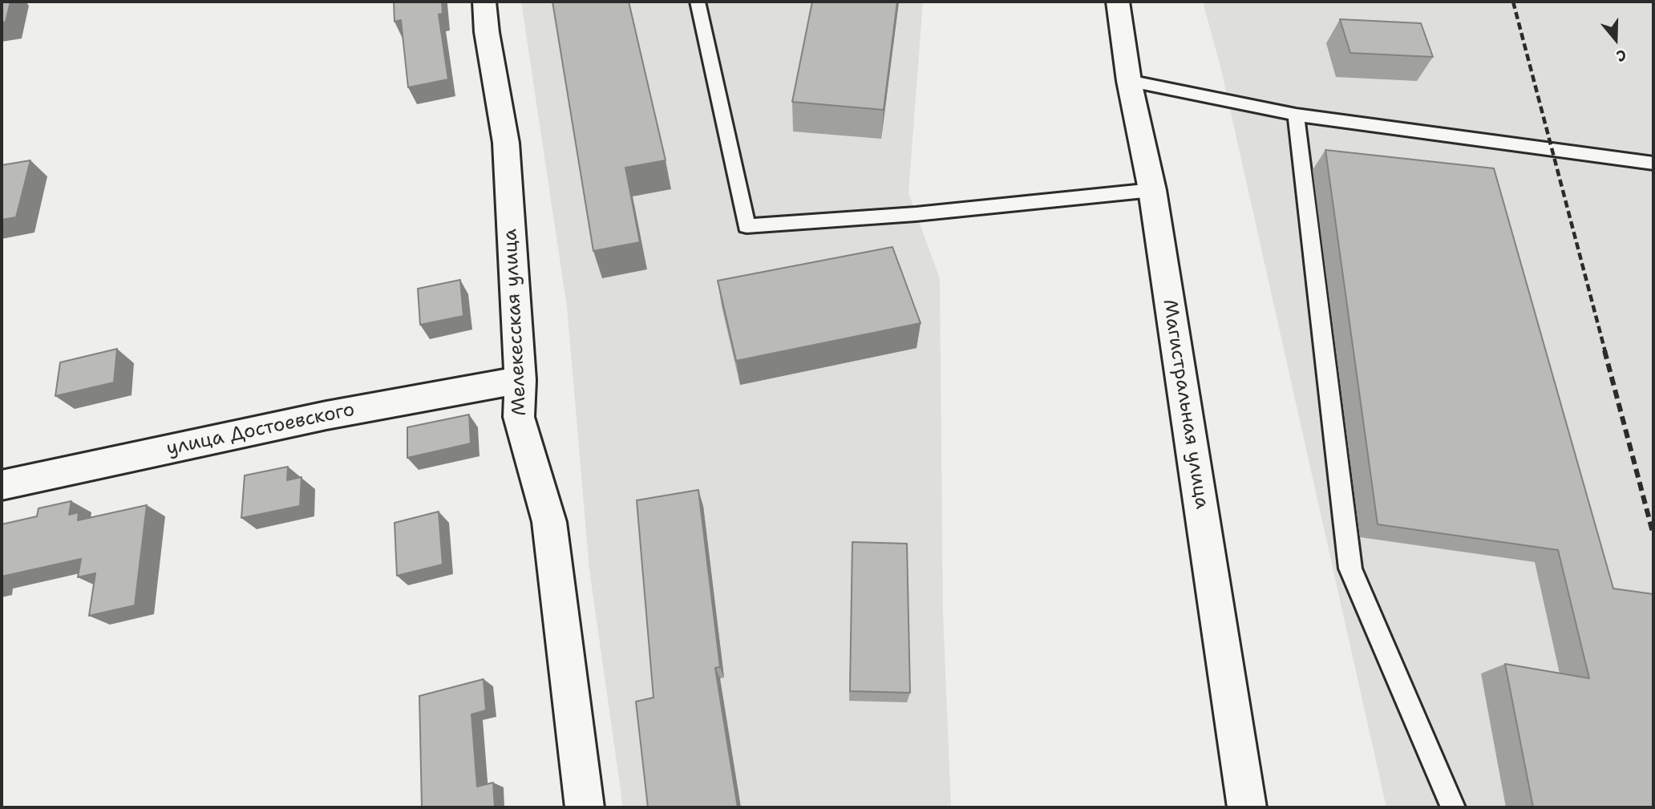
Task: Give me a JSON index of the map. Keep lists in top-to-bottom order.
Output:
{
  "streets": {
    "street": ["Мелекесская улица", "Магистральная улица", "улица Достоевского"]
  },
  "crossings": [
    ["Мелекесская улица", "улица Достоевского"]
  ],
  "north": "bottom"
}
